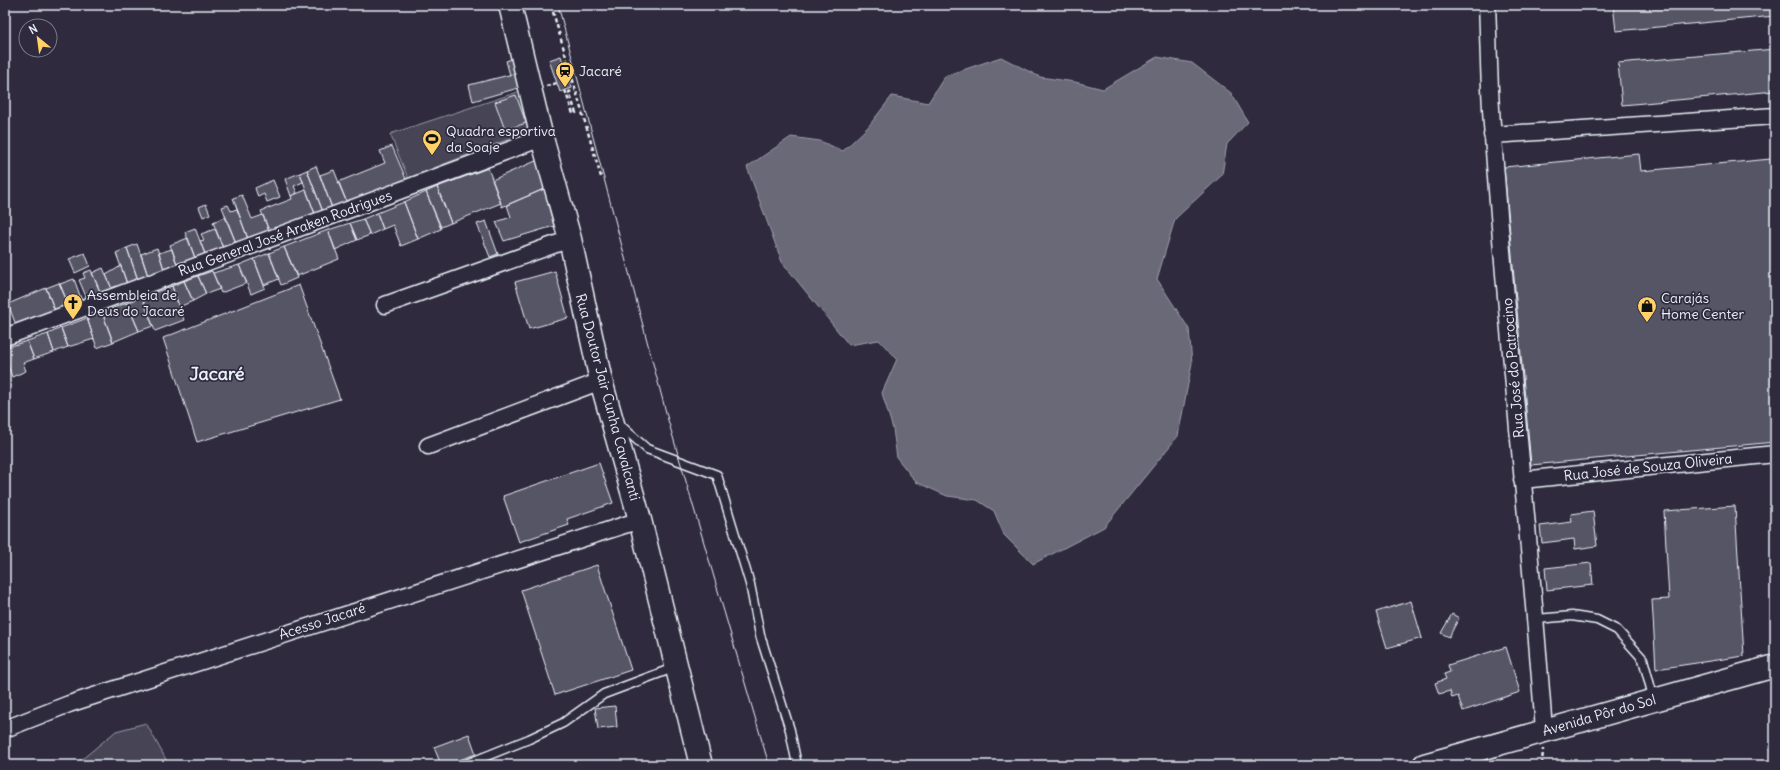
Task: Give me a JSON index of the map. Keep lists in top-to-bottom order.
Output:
{
  "streets": {
    "street": [
      "Rua General José Araken Rodrigues",
      "Rua José do Patrocino",
      "Rua Doutor Jair Cunha Cavalcanti",
      "Rua José de Souza Oliveira",
      "Acesso Jacaré",
      "Avenida Pôr do Sol"
    ]
  },
  "crossings": [
    ["Rua General José Araken Rodrigues", "Rua Doutor Jair Cunha Cavalcanti"],
    ["Rua José do Patrocino", "Rua José de Souza Oliveira"],
    ["Rua José do Patrocino", "Avenida Pôr do Sol"],
    ["Rua Doutor Jair Cunha Cavalcanti", "Acesso Jacaré"]
  ],
  "districts": ["Jacaré"],
  "places": {
    "station": ["Jacaré"],
    "sports": ["Quadra esportiva da Soaje"],
    "church": ["Assembleia de Deus do Jacaré"],
    "shop": ["Carajás Home Center"]
  },
  "north": "top left"
}
